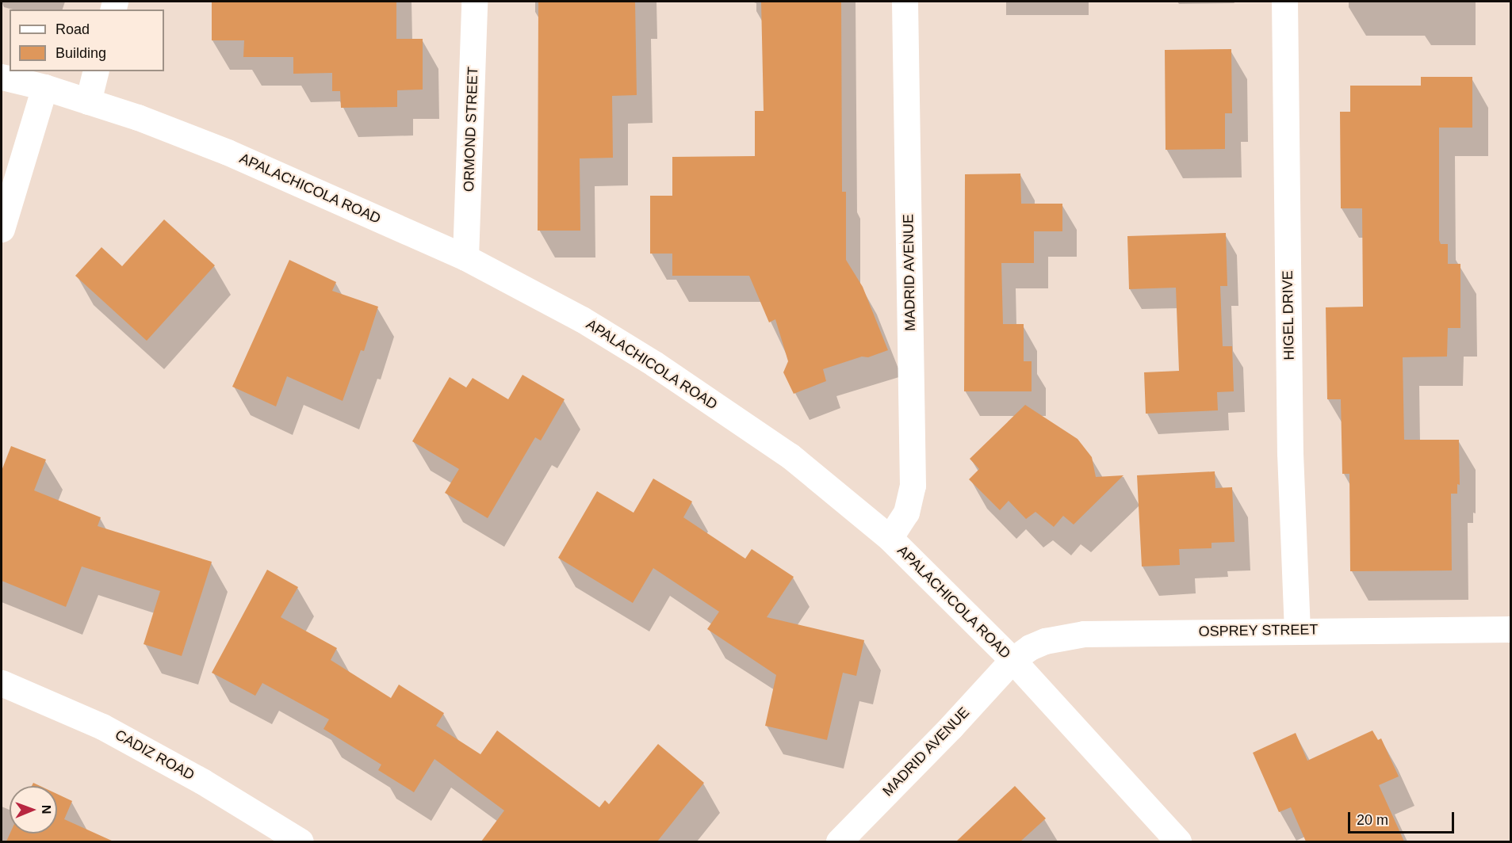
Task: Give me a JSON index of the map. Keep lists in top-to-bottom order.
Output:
{
  "streets": {
    "street": [
      "ORMOND STREET",
      "APALACHICOLA ROAD",
      "MADRID AVENUE",
      "HIGEL DRIVE",
      "OSPREY STREET",
      "CADIZ ROAD"
    ]
  },
  "crossings": [
    ["ORMOND STREET", "APALACHICOLA ROAD"],
    ["APALACHICOLA ROAD", "MADRID AVENUE"],
    ["APALACHICOLA ROAD", "OSPREY STREET"],
    ["MADRID AVENUE", "OSPREY STREET"],
    ["HIGEL DRIVE", "OSPREY STREET"]
  ],
  "legend": ["Road", "Building"],
  "scale_bar": "20 m",
  "north": "right"
}
